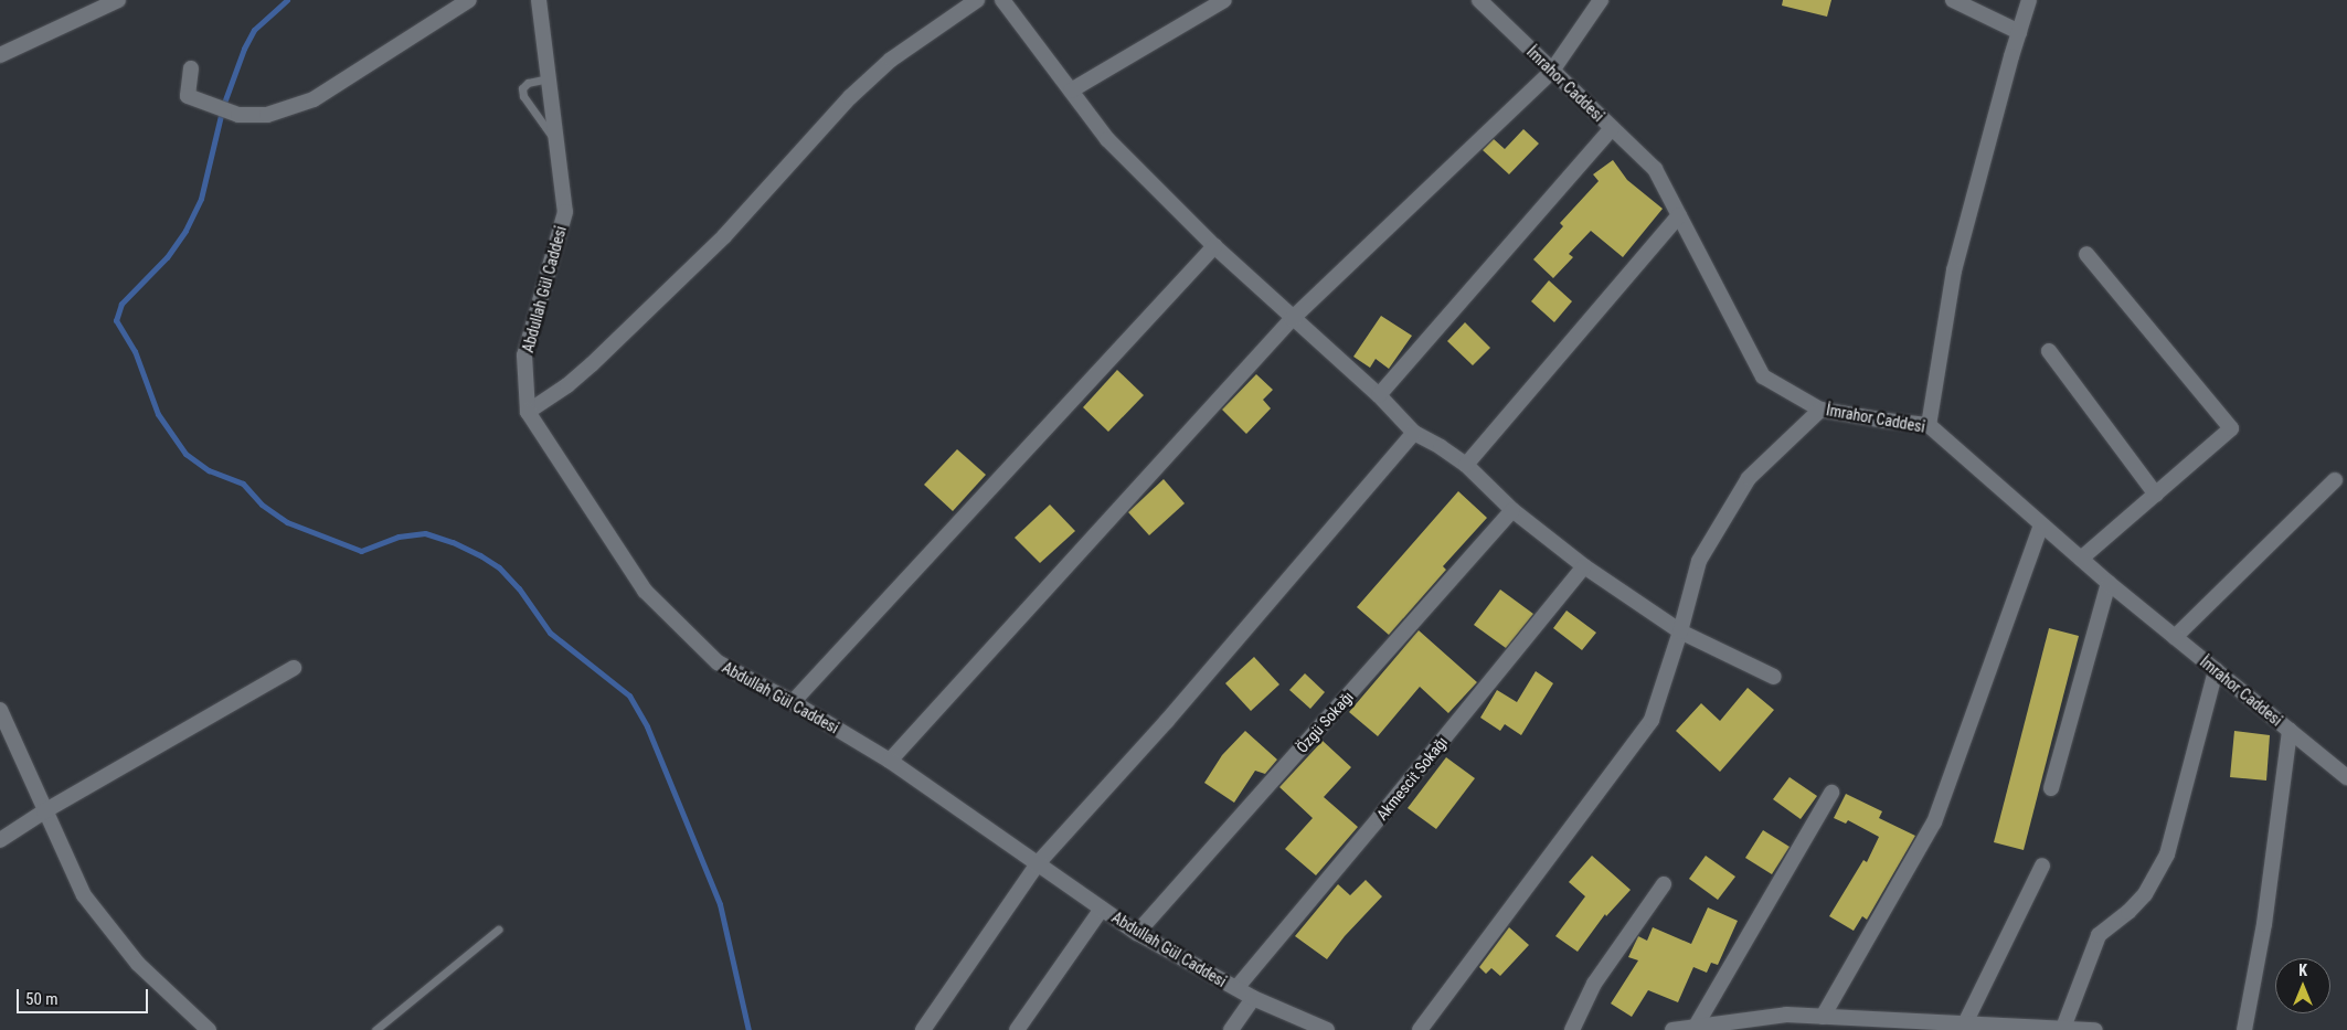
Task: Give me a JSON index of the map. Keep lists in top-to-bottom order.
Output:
{
  "streets": {
    "street": [
      "İmrahor Caddesi",
      "Abdullah Gül Caddesi",
      "Özgü Sokağı",
      "Akmescit Sokağı"
    ]
  },
  "crossings": [
    ["Abdullah Gül Caddesi", "Özgü Sokağı"],
    ["Abdullah Gül Caddesi", "Akmescit Sokağı"]
  ],
  "scale_bar": "50 m",
  "north": "top"
}
